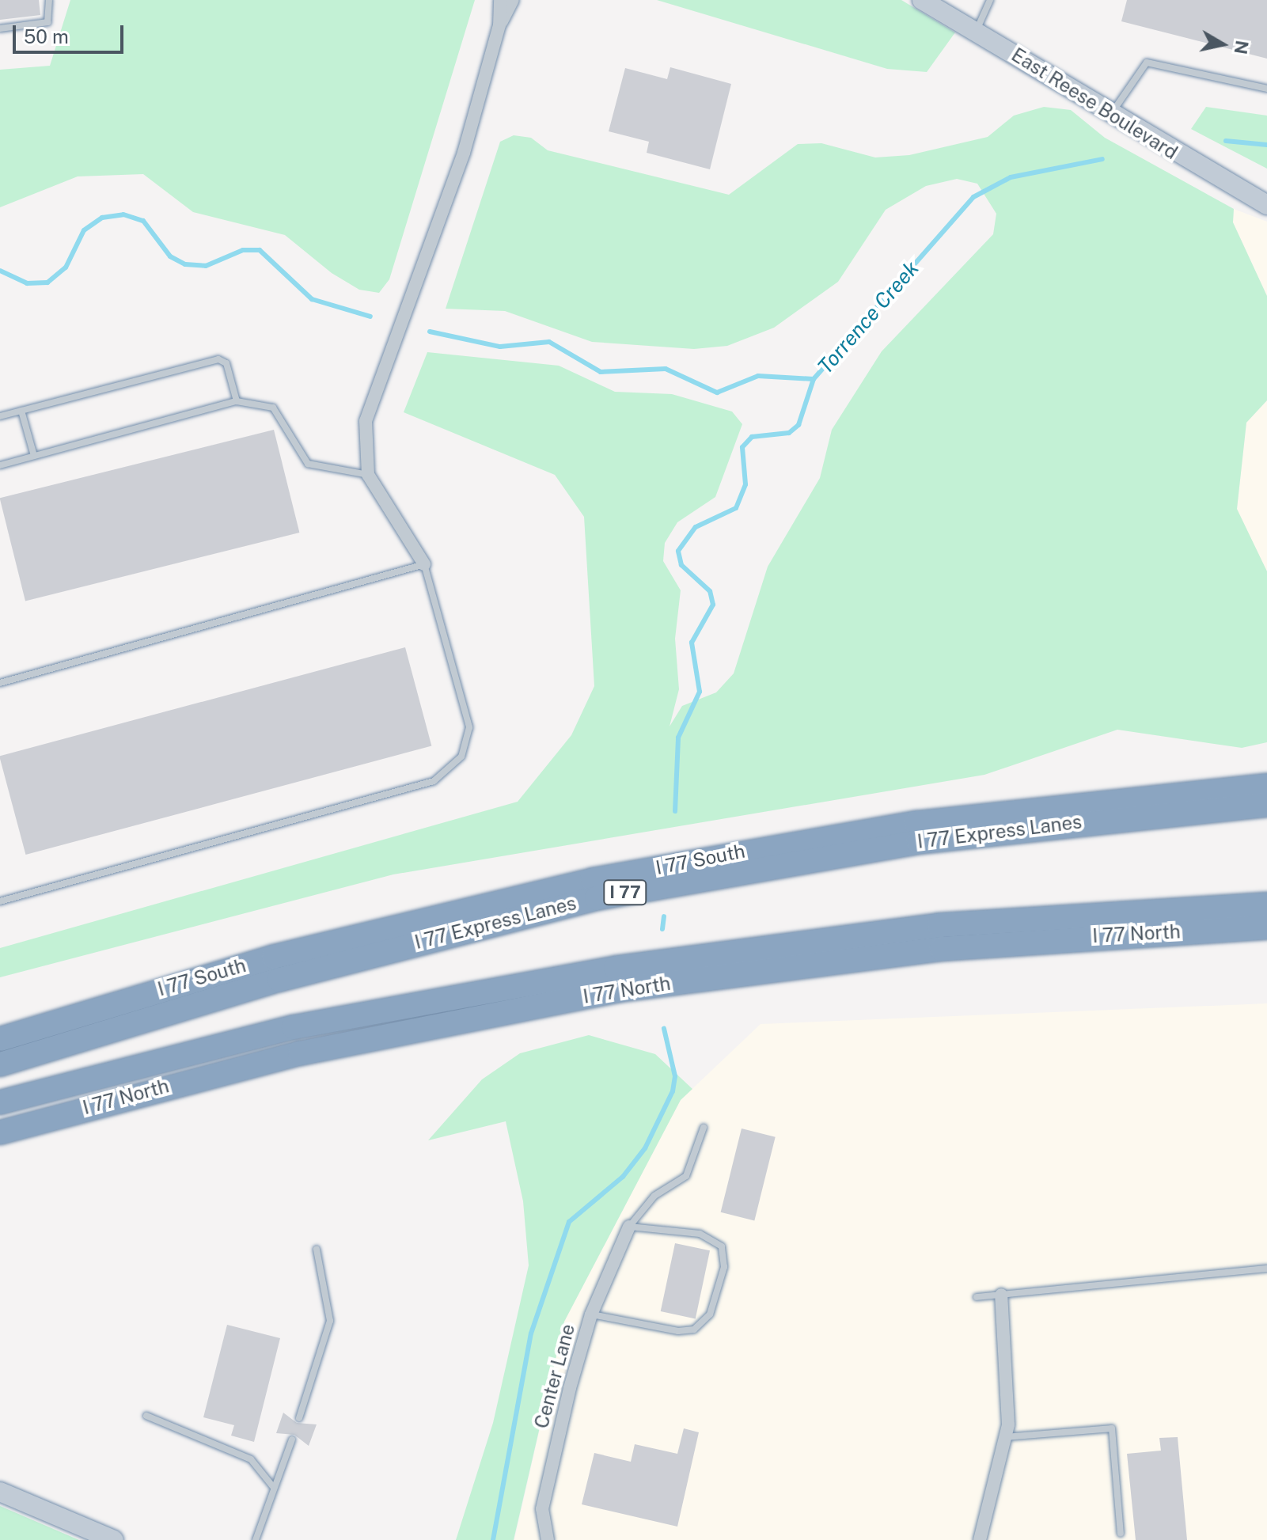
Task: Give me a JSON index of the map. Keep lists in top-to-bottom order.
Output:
{
  "streets": {
    "highway": [
      "I 77 Express Lanes",
      "I 77 South",
      "I 77",
      "I 77 North"
    ],
    "street": ["East Reese Boulevard", "Center Lane"]
  },
  "water": ["Torrence Creek"],
  "scale_bar": "50 m",
  "north": "right"
}
